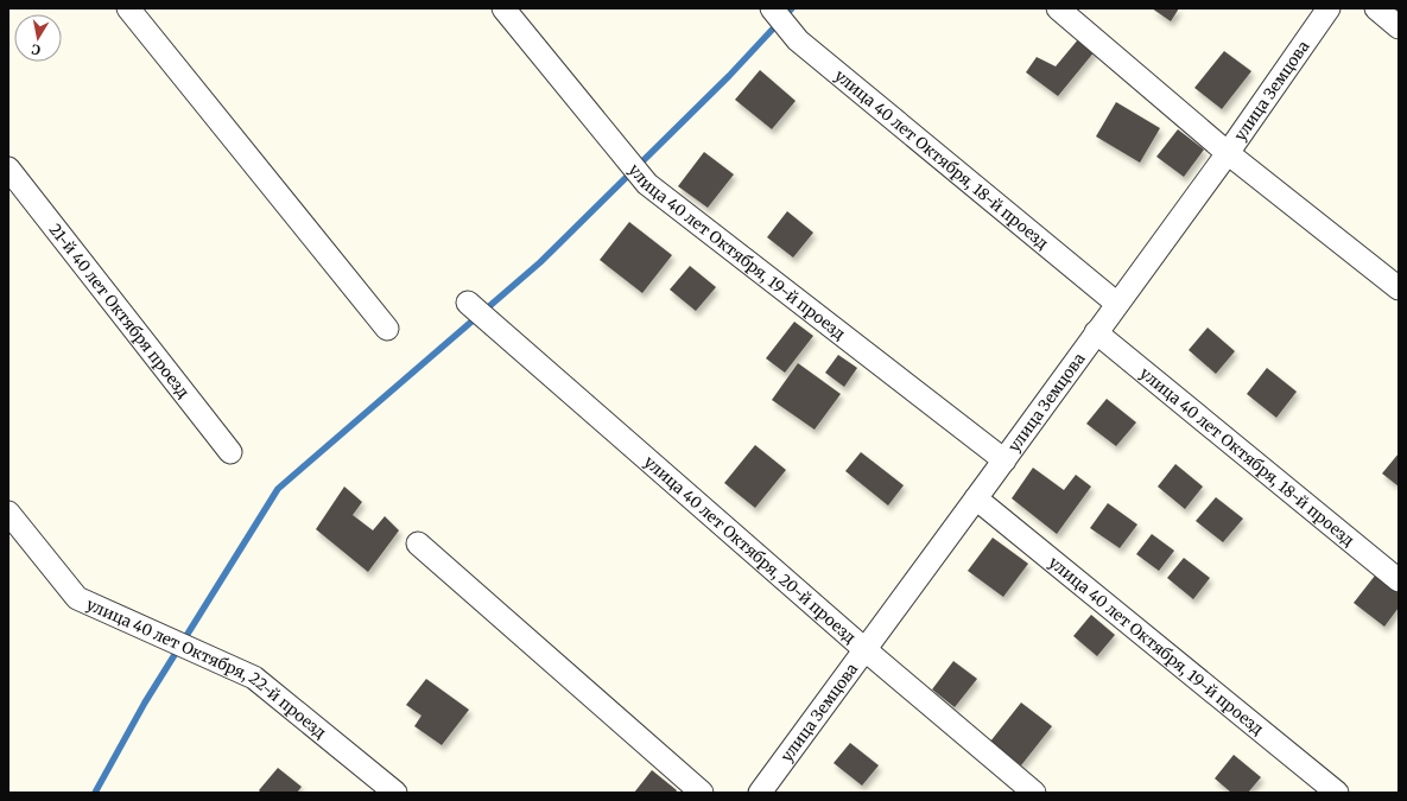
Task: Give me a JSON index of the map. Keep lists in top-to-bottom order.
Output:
{
  "streets": {
    "street": [
      "улица Земцова",
      "улица 40 лет Октября, 18-й проезд",
      "улица 40 лет Октября, 19-й проезд",
      "21-й 40 лет Октября проезд",
      "улица 40 лет Октября, 20-й проезд",
      "улица 40 лет Октября, 22-й проезд"
    ]
  },
  "crossings": [
    ["улица Земцова", "улица 40 лет Октября, 18-й проезд"],
    ["улица Земцова", "улица 40 лет Октября, 19-й проезд"],
    ["улица Земцова", "улица 40 лет Октября, 20-й проезд"]
  ],
  "north": "bottom"
}
